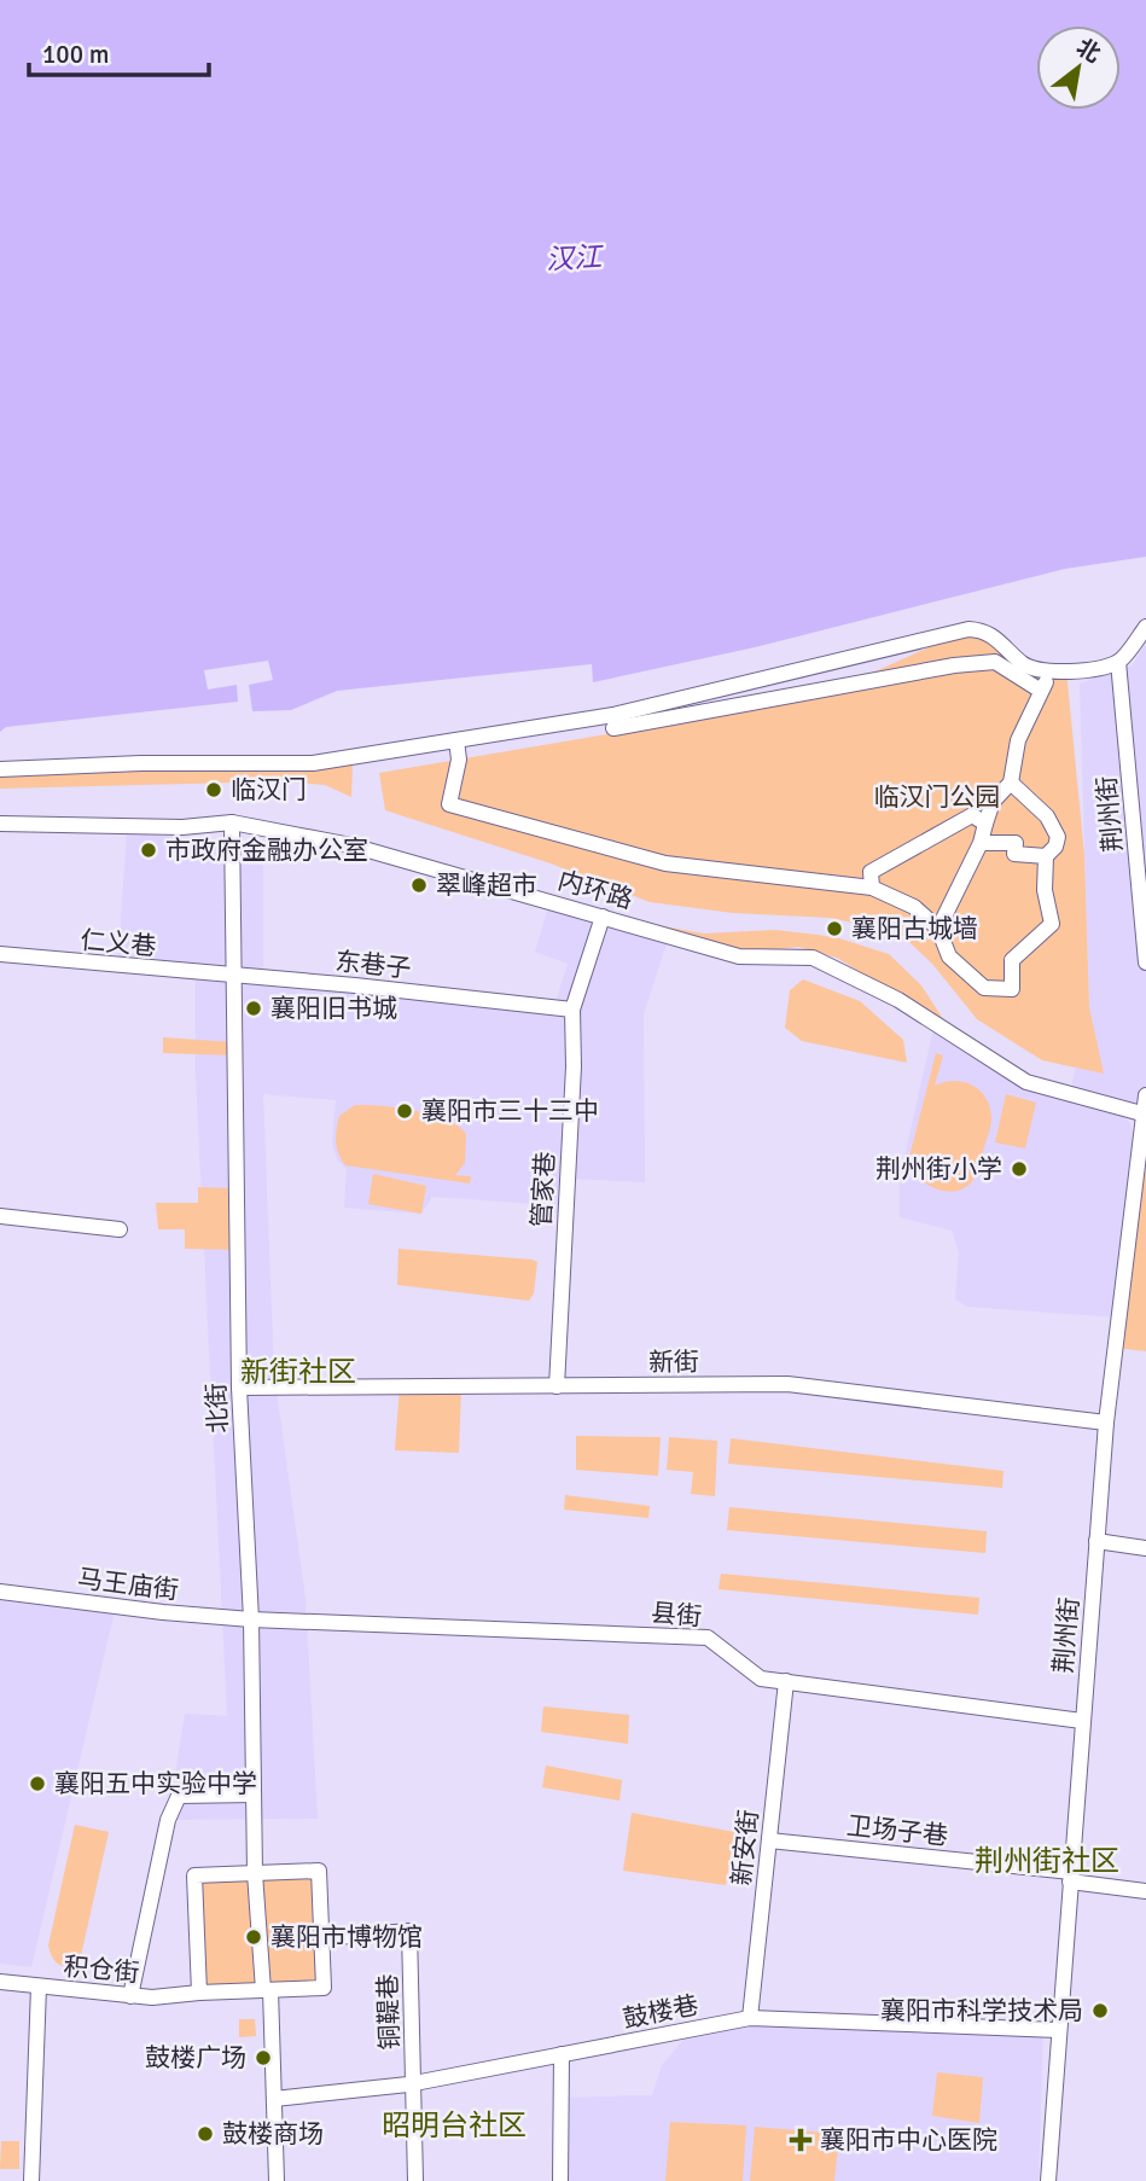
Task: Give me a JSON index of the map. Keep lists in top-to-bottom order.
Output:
{
  "streets": {
    "street": [
      "荆州街",
      "内环路",
      "仁义巷",
      "东巷子",
      "管家巷",
      "新街",
      "北街",
      "马王庙街",
      "县街",
      "卫场子巷",
      "新安街",
      "积仓街",
      "铜鞮巷",
      "鼓楼巷"
    ]
  },
  "crossings": [
    ["荆州街", "内环路"],
    ["荆州街", "新街"],
    ["荆州街", "县街"],
    ["荆州街", "卫场子巷"],
    ["荆州街", "鼓楼巷"],
    ["内环路", "管家巷"],
    ["内环路", "北街"],
    ["仁义巷", "东巷子"],
    ["仁义巷", "北街"],
    ["东巷子", "管家巷"],
    ["东巷子", "北街"],
    ["管家巷", "新街"],
    ["新街", "北街"],
    ["北街", "马王庙街"],
    ["北街", "县街"],
    ["北街", "积仓街"],
    ["北街", "鼓楼巷"],
    ["马王庙街", "县街"],
    ["县街", "新安街"],
    ["卫场子巷", "新安街"],
    ["新安街", "鼓楼巷"],
    ["积仓街", "铜鞮巷"],
    ["铜鞮巷", "鼓楼巷"]
  ],
  "districts": ["新街社区", "荆州街社区", "昭明台社区"],
  "water": ["汉江"],
  "parks": ["临汉门公园"],
  "places": {
    "other": [
      "临汉门",
      "市政府金融办公室",
      "翠峰超市",
      "襄阳古城墙",
      "襄阳旧书城",
      "襄阳市三十三中",
      "荆州街小学",
      "襄阳五中实验中学",
      "襄阳市博物馆",
      "襄阳市科学技术局",
      "鼓楼广场",
      "鼓楼商场"
    ],
    "health": ["襄阳市中心医院"]
  },
  "scale_bar": "100 m",
  "north": "top right"
}
